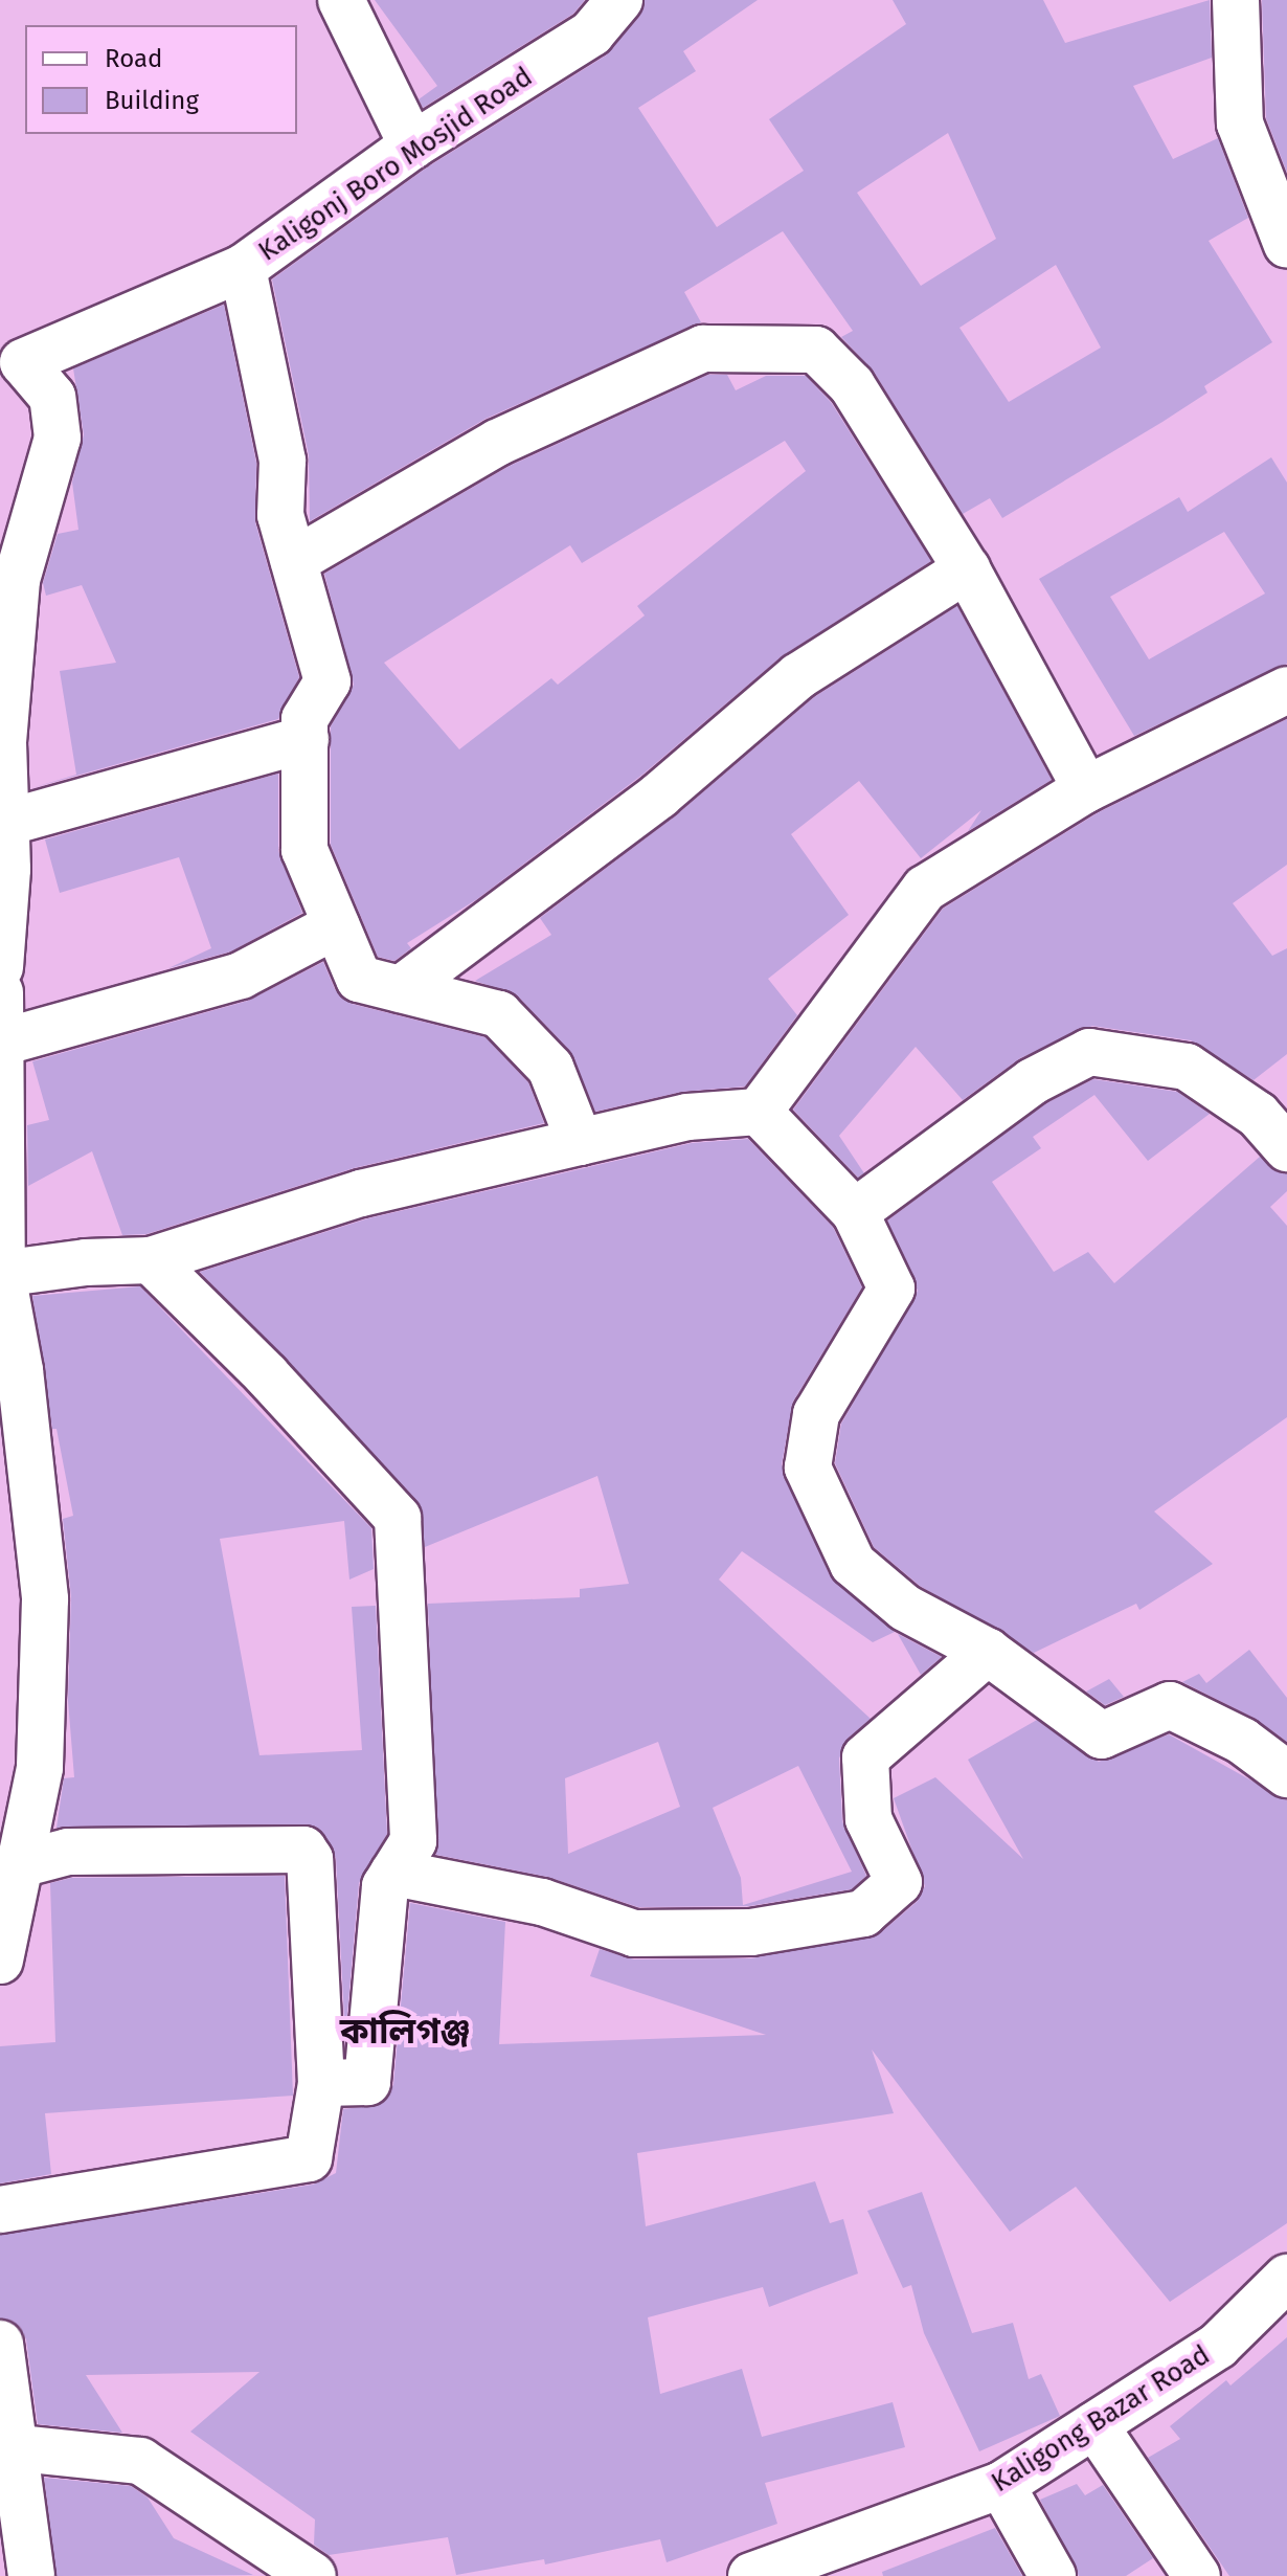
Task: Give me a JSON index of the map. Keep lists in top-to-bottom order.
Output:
{
  "streets": {
    "street": ["Kaligonj Boro Mosjid Road", "Kaligong Bazar Road"]
  },
  "districts": ["কালিগঞ্জ"],
  "legend": ["Road", "Building"]
}
